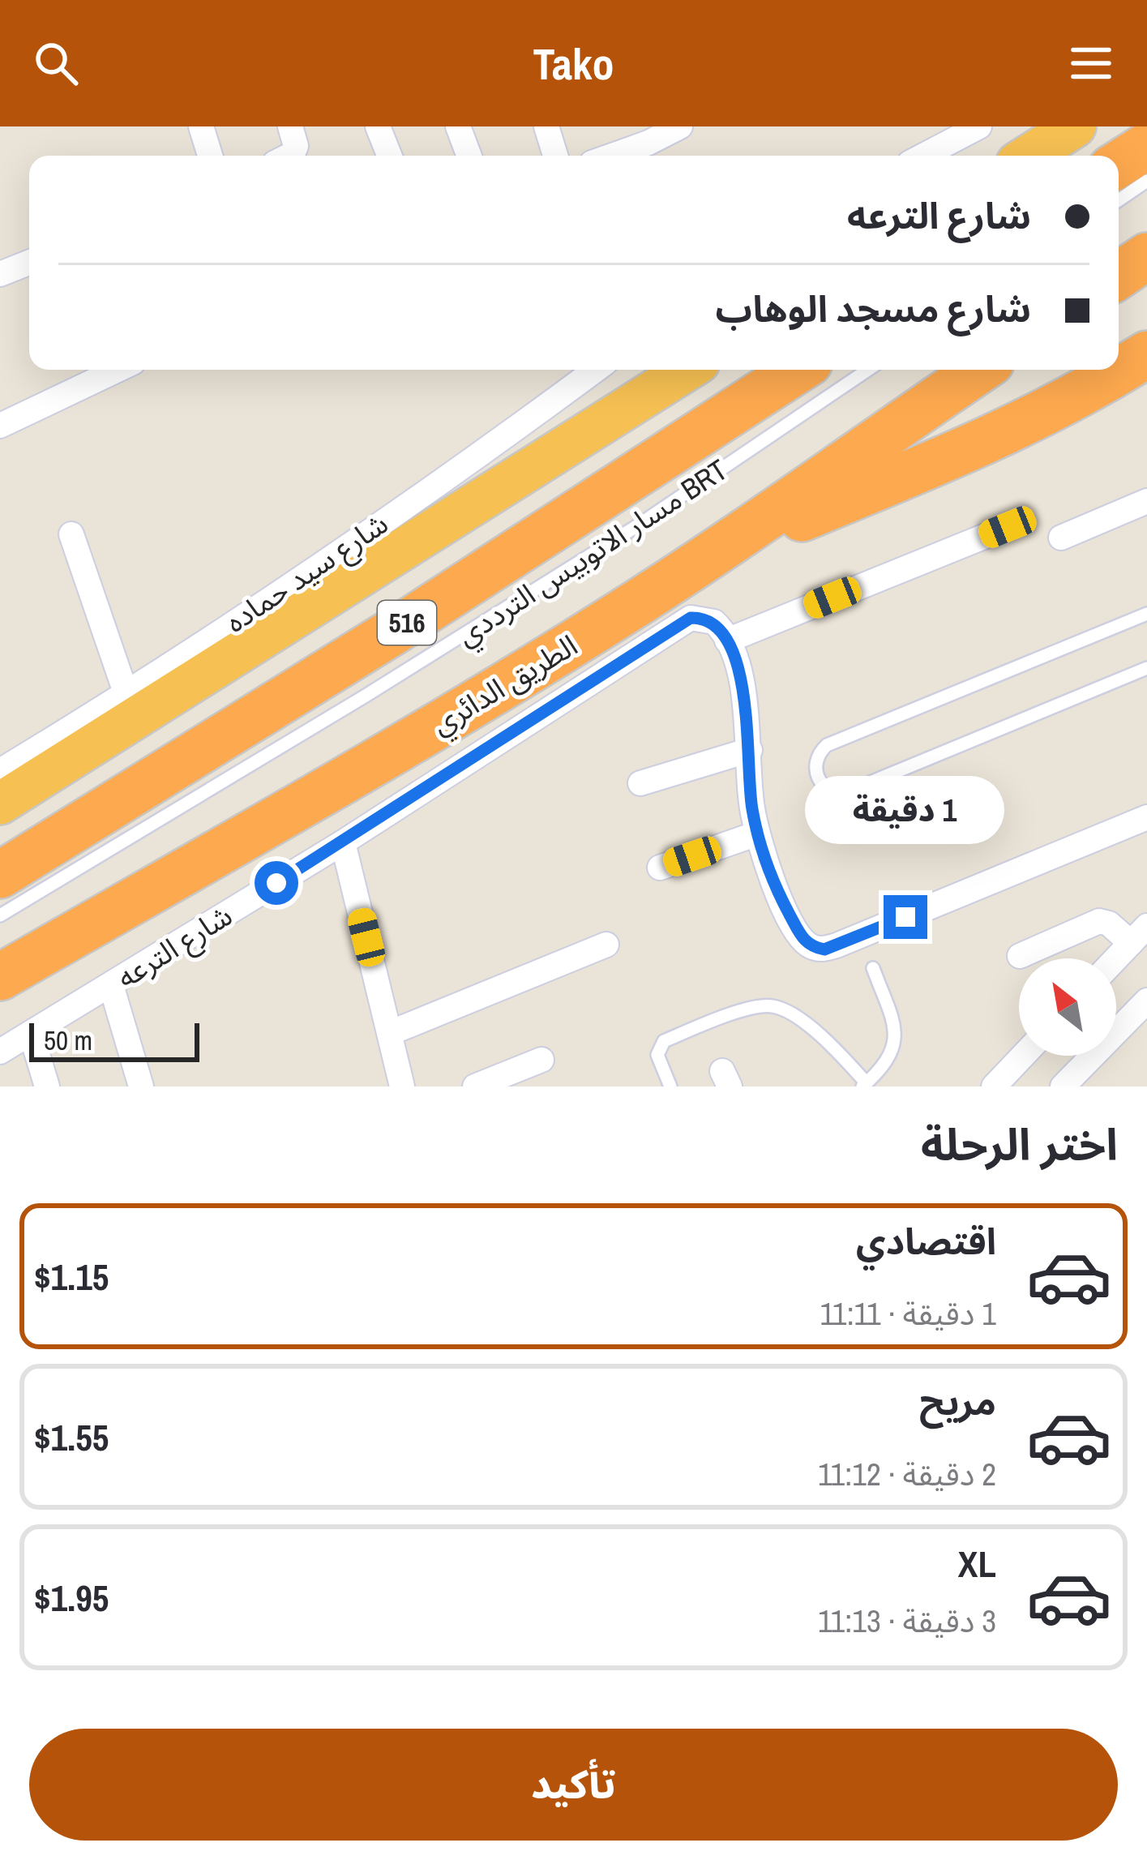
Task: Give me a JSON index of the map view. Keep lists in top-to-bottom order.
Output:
{
  "streets": {
    "highway": ["516", "الطريق الدائري"],
    "street": ["شارع سيد حماده", "شارع الترعه"],
    "lane": ["مسار الاتوبيس الترددي BRT"]
  },
  "scale_bar": "50 m",
  "north": "top left",
  "page": {
    "header": "Tako",
    "banner": ["شارع الترعه", "شارع مسجد الوهاب"],
    "bubble": "1 دقيقة",
    "scale": "50 m",
    "heading": "اختر الرحلة",
    "list": [
      {
        "name": "اقتصادي",
        "note": "1 دقيقة · 11:11",
        "value": "$1.15"
      },
      {
        "name": "مريح",
        "note": "2 دقيقة · 11:12",
        "value": "$1.55"
      },
      {
        "name": "XL",
        "note": "3 دقيقة · 11:13",
        "value": "$1.95"
      }
    ],
    "buttons": "تأكيد"
  }
}
